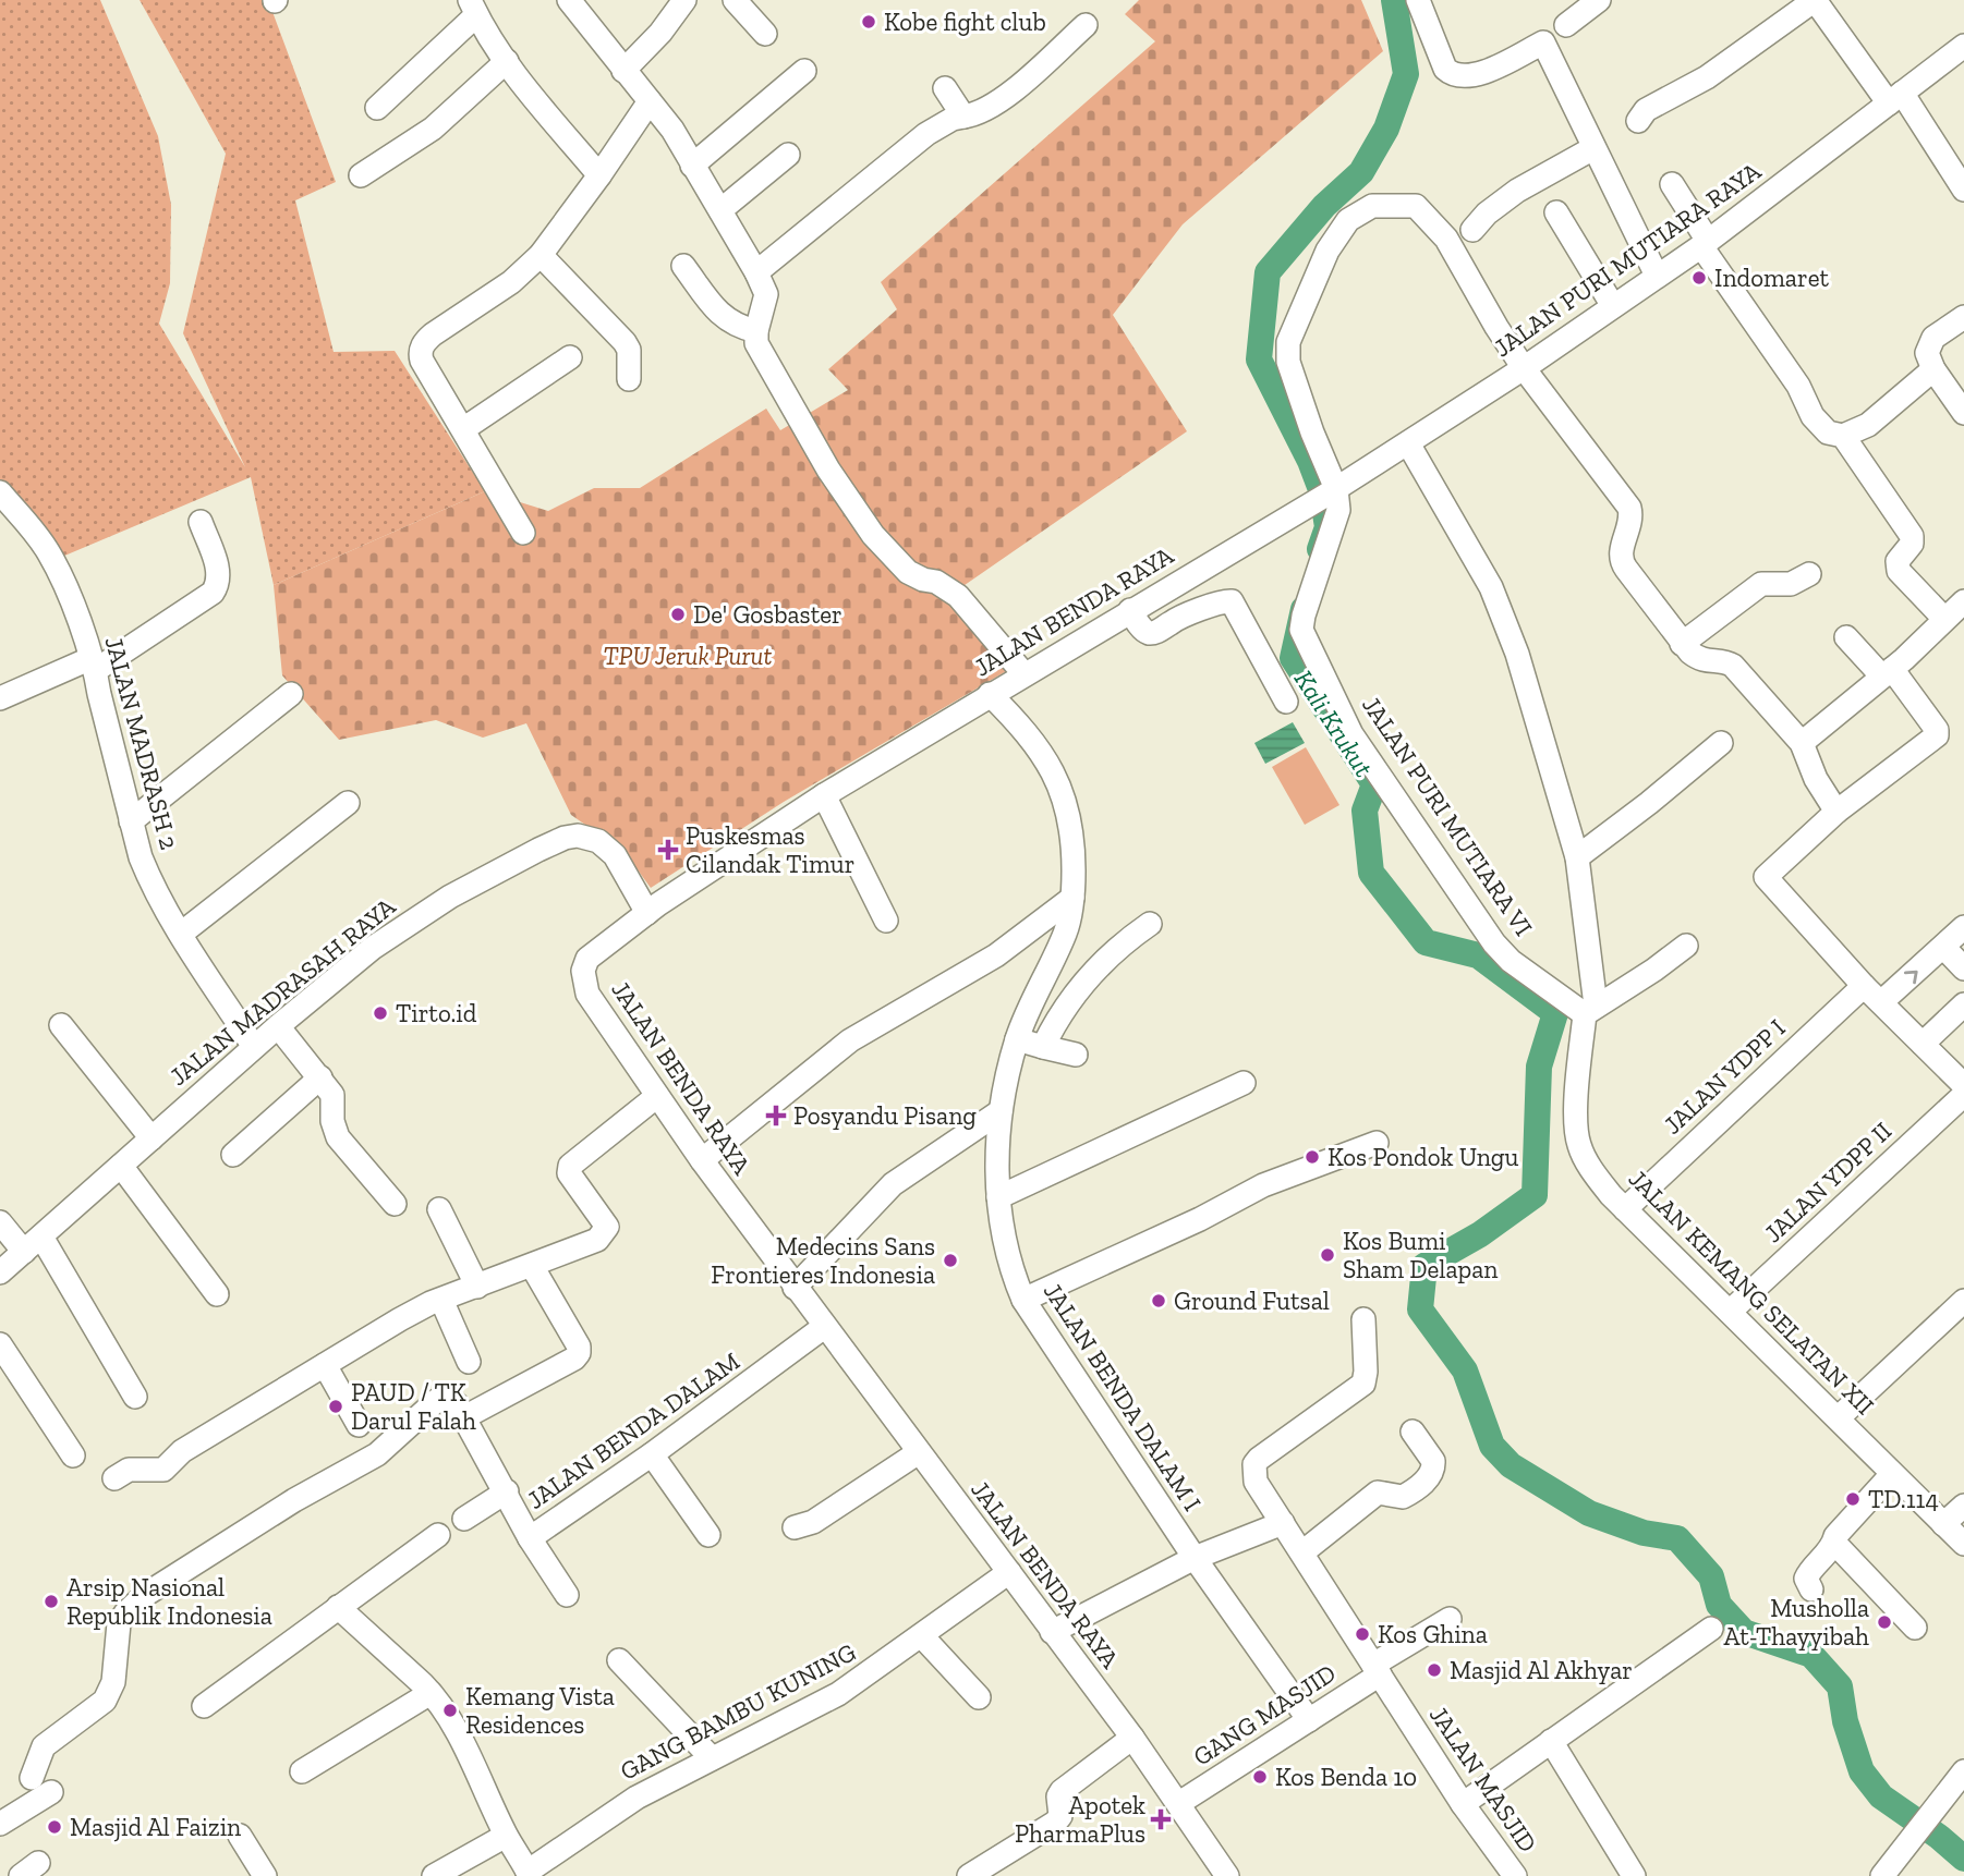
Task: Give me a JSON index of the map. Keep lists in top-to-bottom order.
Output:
{
  "streets": {
    "street": [
      "JALAN PURI MUTIARA RAYA",
      "JALAN BENDA RAYA",
      "JALAN MADRASH 2",
      "JALAN PURI MUTIARA VI",
      "JALAN MADRASAH RAYA",
      "JALAN YDPP I",
      "JALAN YDPP II",
      "JALAN KEMANG SELATAN XII",
      "JALAN BENDA DALAM I",
      "JALAN BENDA DALAM",
      "GANG BAMBU KUNING",
      "GANG MASJID",
      "JALAN MASJID"
    ]
  },
  "crossings": [
    ["JALAN PURI MUTIARA RAYA", "JALAN BENDA RAYA"],
    ["JALAN PURI MUTIARA RAYA", "JALAN PURI MUTIARA VI"],
    ["JALAN PURI MUTIARA RAYA", "JALAN KEMANG SELATAN XII"],
    ["JALAN BENDA RAYA", "JALAN PURI MUTIARA VI"],
    ["JALAN BENDA RAYA", "JALAN MADRASAH RAYA"],
    ["JALAN BENDA RAYA", "JALAN BENDA DALAM I"],
    ["JALAN BENDA RAYA", "JALAN BENDA DALAM"],
    ["JALAN BENDA RAYA", "GANG BAMBU KUNING"],
    ["JALAN BENDA RAYA", "GANG MASJID"],
    ["JALAN MADRASH 2", "JALAN MADRASAH RAYA"],
    ["JALAN PURI MUTIARA VI", "JALAN KEMANG SELATAN XII"],
    ["JALAN YDPP I", "JALAN KEMANG SELATAN XII"],
    ["JALAN YDPP II", "JALAN KEMANG SELATAN XII"],
    ["JALAN BENDA DALAM I", "GANG MASJID"],
    ["GANG MASJID", "JALAN MASJID"]
  ],
  "water": ["Kali Krukut"],
  "parks": ["TPU Jeruk Purut"],
  "places": {
    "other": [
      "Kobe fight club",
      "Indomaret",
      "De' Gosbaster",
      "Tirto.id",
      "Kos Pondok Ungu",
      "Kos Bumi Sham Delapan",
      "Medecins Sans Frontieres Indonesia",
      "Ground Futsal",
      "PAUD / TK Darul Falah",
      "TD.114",
      "Arsip Nasional Republik Indonesia",
      "Musholla At-Thayyibah",
      "Kos Ghina",
      "Masjid Al Akhyar",
      "Kemang Vista Residences",
      "Kos Benda 10",
      "Masjid Al Faizin"
    ],
    "health": ["Puskesmas Cilandak Timur", "Posyandu Pisang", "Apotek PharmaPlus"]
  }
}
